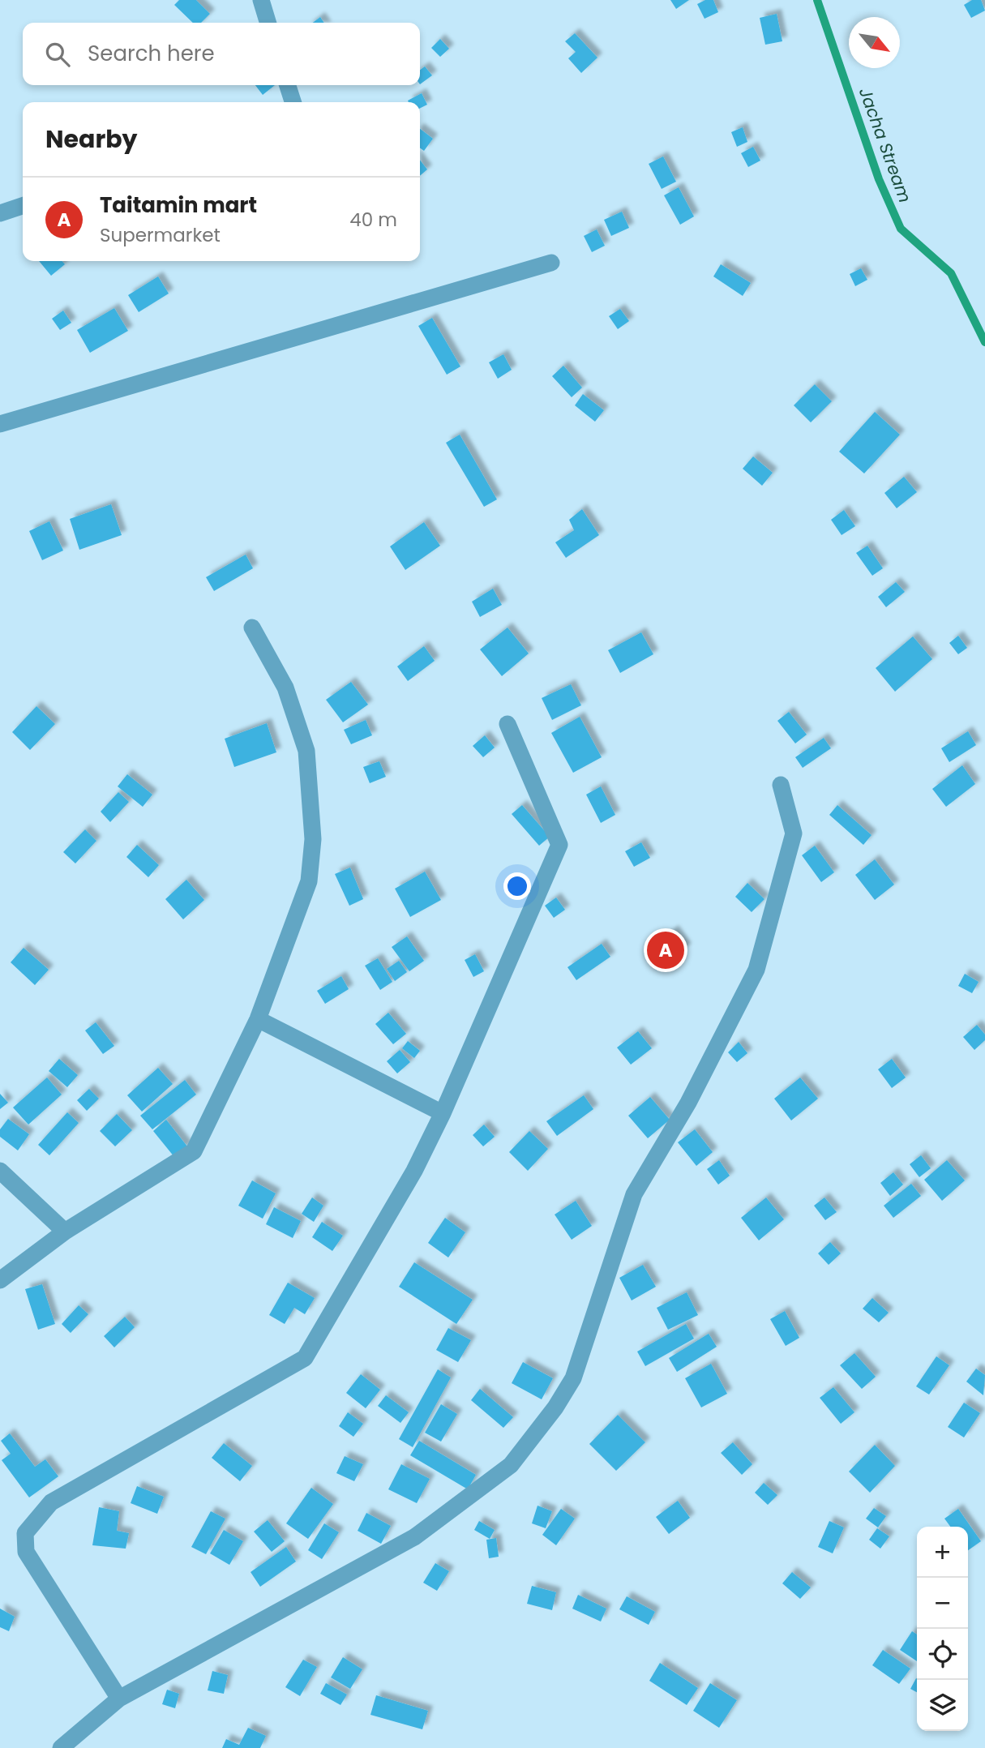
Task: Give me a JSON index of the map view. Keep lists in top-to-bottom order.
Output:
{
  "water": ["Jacha Stream"],
  "north": "bottom right",
  "page": {
    "search": "Search here",
    "heading": "Nearby",
    "list": [
      {
        "mark": "A",
        "name": "Taitamin mart",
        "note": "Supermarket",
        "value": "40 m"
      }
    ],
    "pins": "A",
    "map_buttons": ["+", "−"]
  }
}
